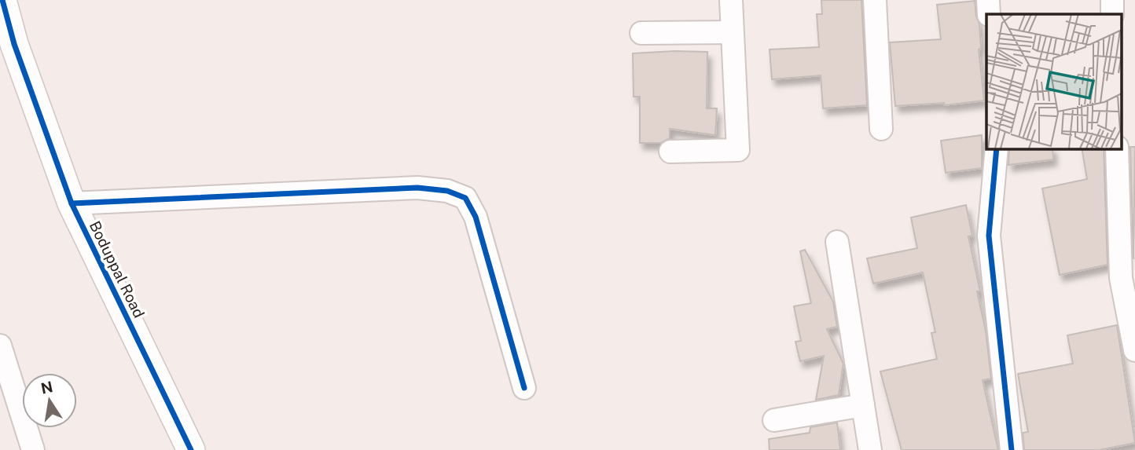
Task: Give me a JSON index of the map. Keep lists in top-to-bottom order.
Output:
{
  "streets": {
    "street": ["Boduppal Road"]
  },
  "north": "top"
}
